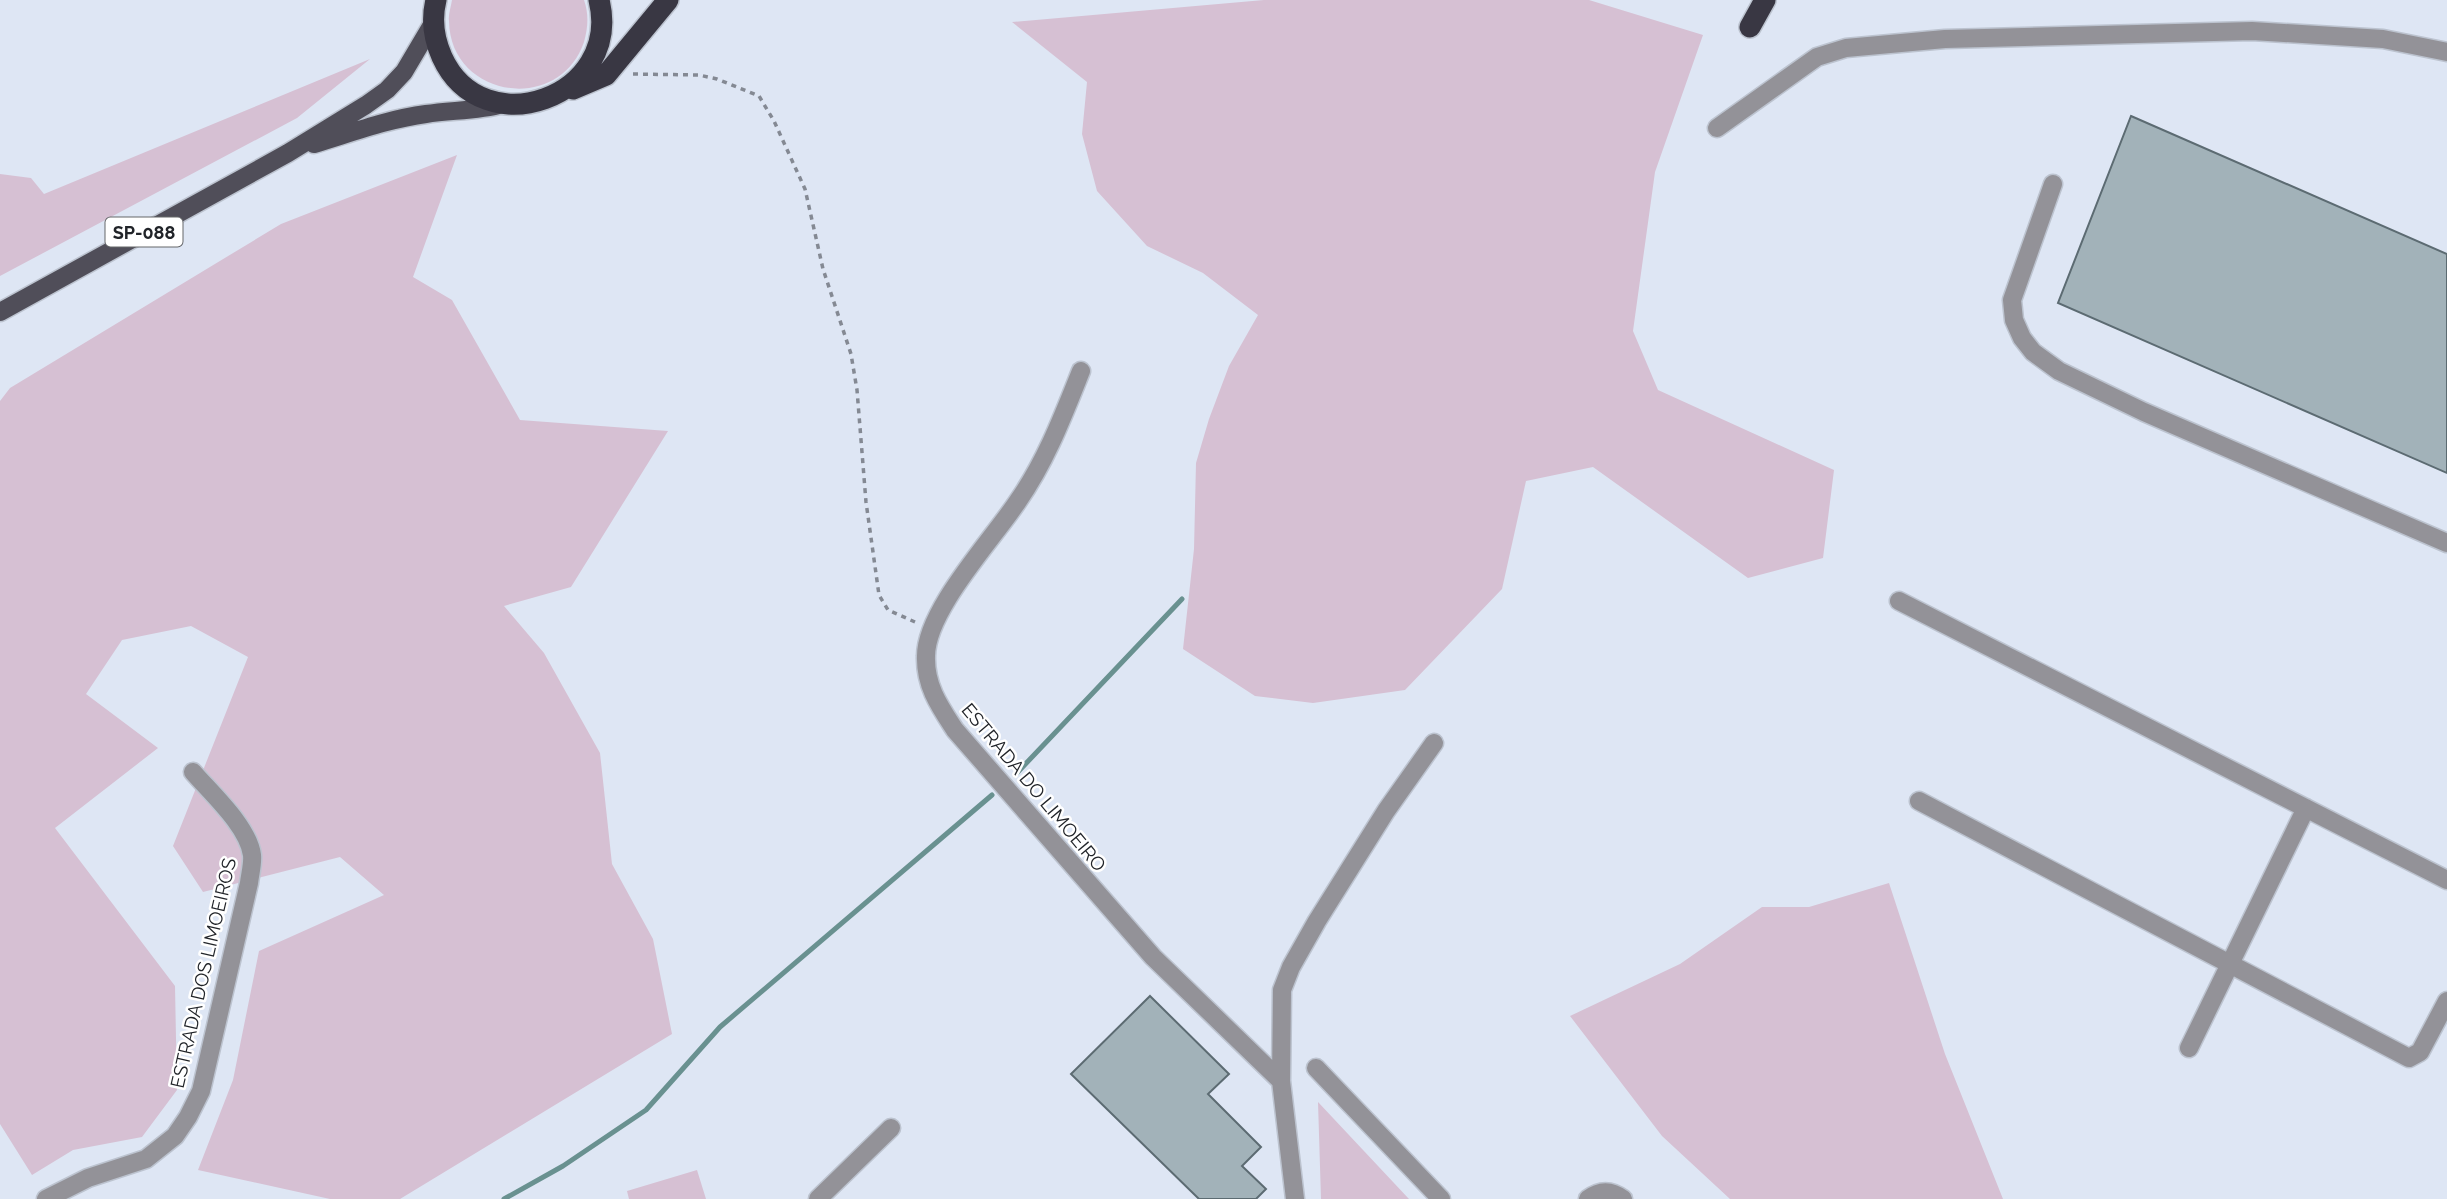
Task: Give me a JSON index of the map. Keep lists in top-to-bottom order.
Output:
{
  "streets": {
    "highway": ["SP-088"],
    "street": ["ESTRADA DO LIMOEIRO", "ESTRADA DOS LIMOEIROS"]
  }
}
